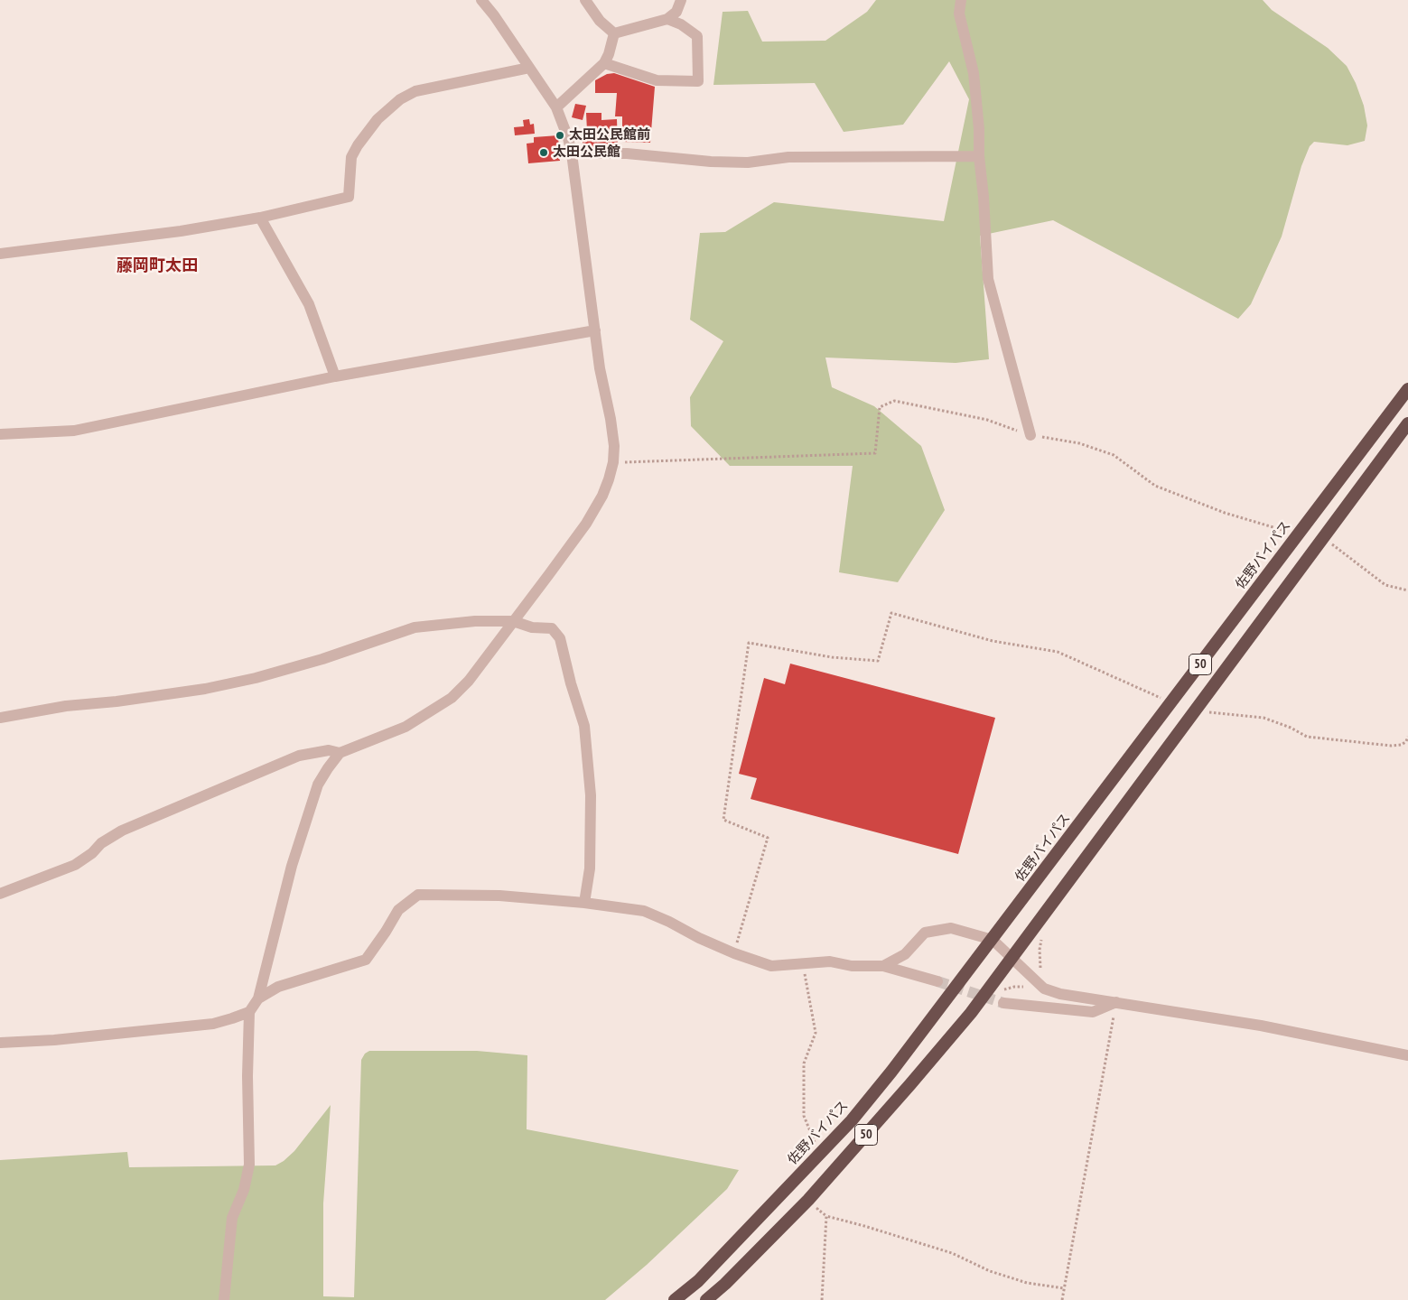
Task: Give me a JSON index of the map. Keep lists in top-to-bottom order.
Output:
{
  "streets": {
    "highway": ["佐野バイパス", "50"]
  },
  "districts": ["藤岡町太田"],
  "places": ["太田公民館前", "太田公民館"]
}
